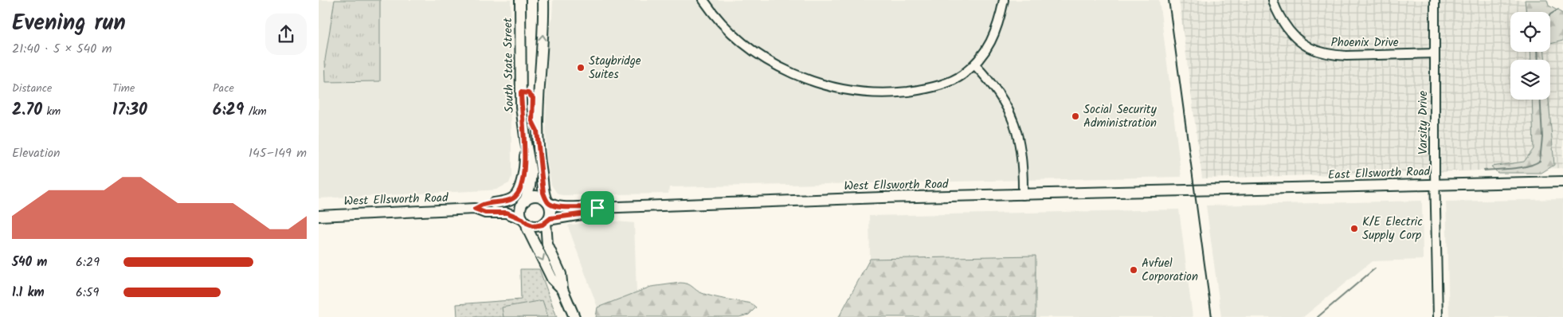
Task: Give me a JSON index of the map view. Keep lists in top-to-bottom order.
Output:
{
  "streets": {
    "main road": ["South State Street", "East Ellsworth Road", "West Ellsworth Road"],
    "street": ["Phoenix Drive", "Varsity Drive"]
  },
  "crossings": [
    ["Phoenix Drive", "Varsity Drive"],
    ["South State Street", "West Ellsworth Road"],
    ["Varsity Drive", "East Ellsworth Road"],
    ["East Ellsworth Road", "West Ellsworth Road"]
  ],
  "places": [
    "Staybridge Suites",
    "Social Security Administration",
    "K/E Electric Supply Corp",
    "Avfuel Corporation"
  ],
  "page": {
    "heading": ["Evening run", "21:40 · 5 × 540 m"],
    "stats": [
      ["Distance", "2.70 km"],
      ["Time", "17:30"],
      ["Pace", "6:29 /km"]
    ],
    "chart": ["Elevation", "145–149 m"],
    "list": [
      {
        "name": "540 m",
        "note": "6:29"
      },
      {
        "name": "1.1 km",
        "note": "6:59"
      }
    ]
  }
}
